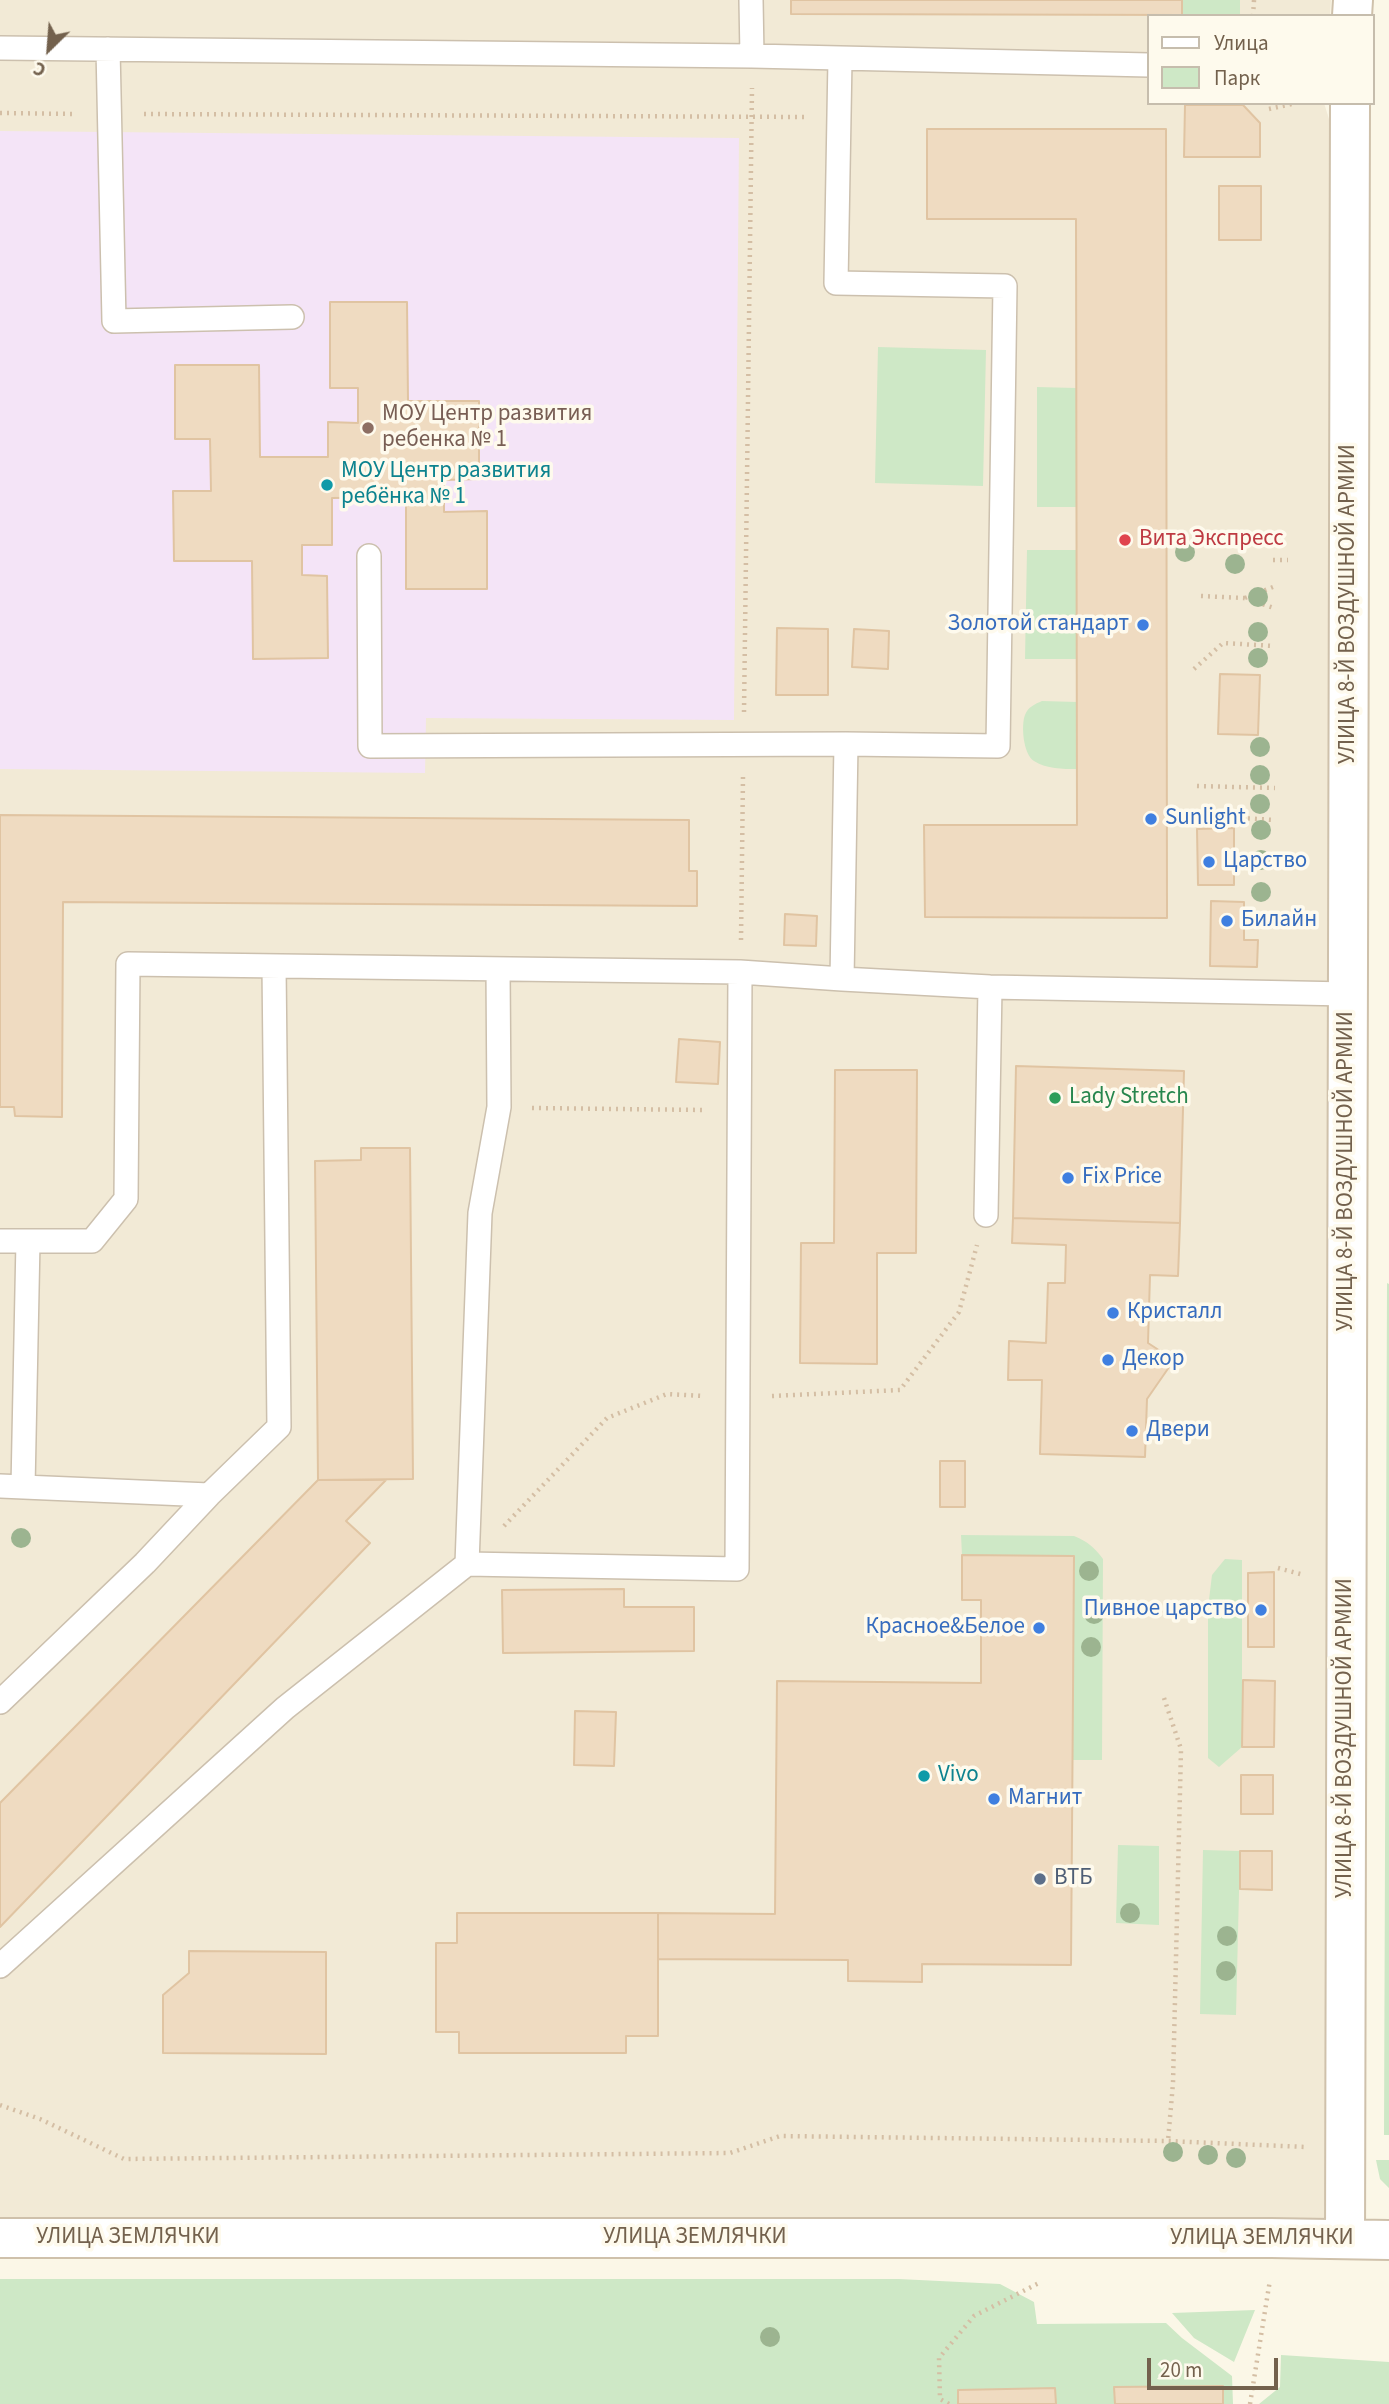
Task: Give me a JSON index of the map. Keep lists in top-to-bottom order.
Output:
{
  "streets": {
    "street": ["УЛИЦА 8-Й ВОЗДУШНОЙ АРМИИ", "УЛИЦА ЗЕМЛЯЧКИ"]
  },
  "crossings": [
    ["УЛИЦА 8-Й ВОЗДУШНОЙ АРМИИ", "УЛИЦА ЗЕМЛЯЧКИ"]
  ],
  "places": [
    "МОУ Центр развития ребенка № 1",
    "МОУ Центр развития ребёнка № 1",
    "Вита Экспресс",
    "Золотой стандарт",
    "Sunlight",
    "Царство",
    "Билайн",
    "Lady Stretch",
    "Fix Price",
    "Кристалл",
    "Декор",
    "Двери",
    "Пивное царство",
    "Красное&Белое",
    "Vivo",
    "Магнит",
    "ВТБ"
  ],
  "legend": ["Улица", "Парк"],
  "scale_bar": "20 m",
  "north": "bottom left"
}
